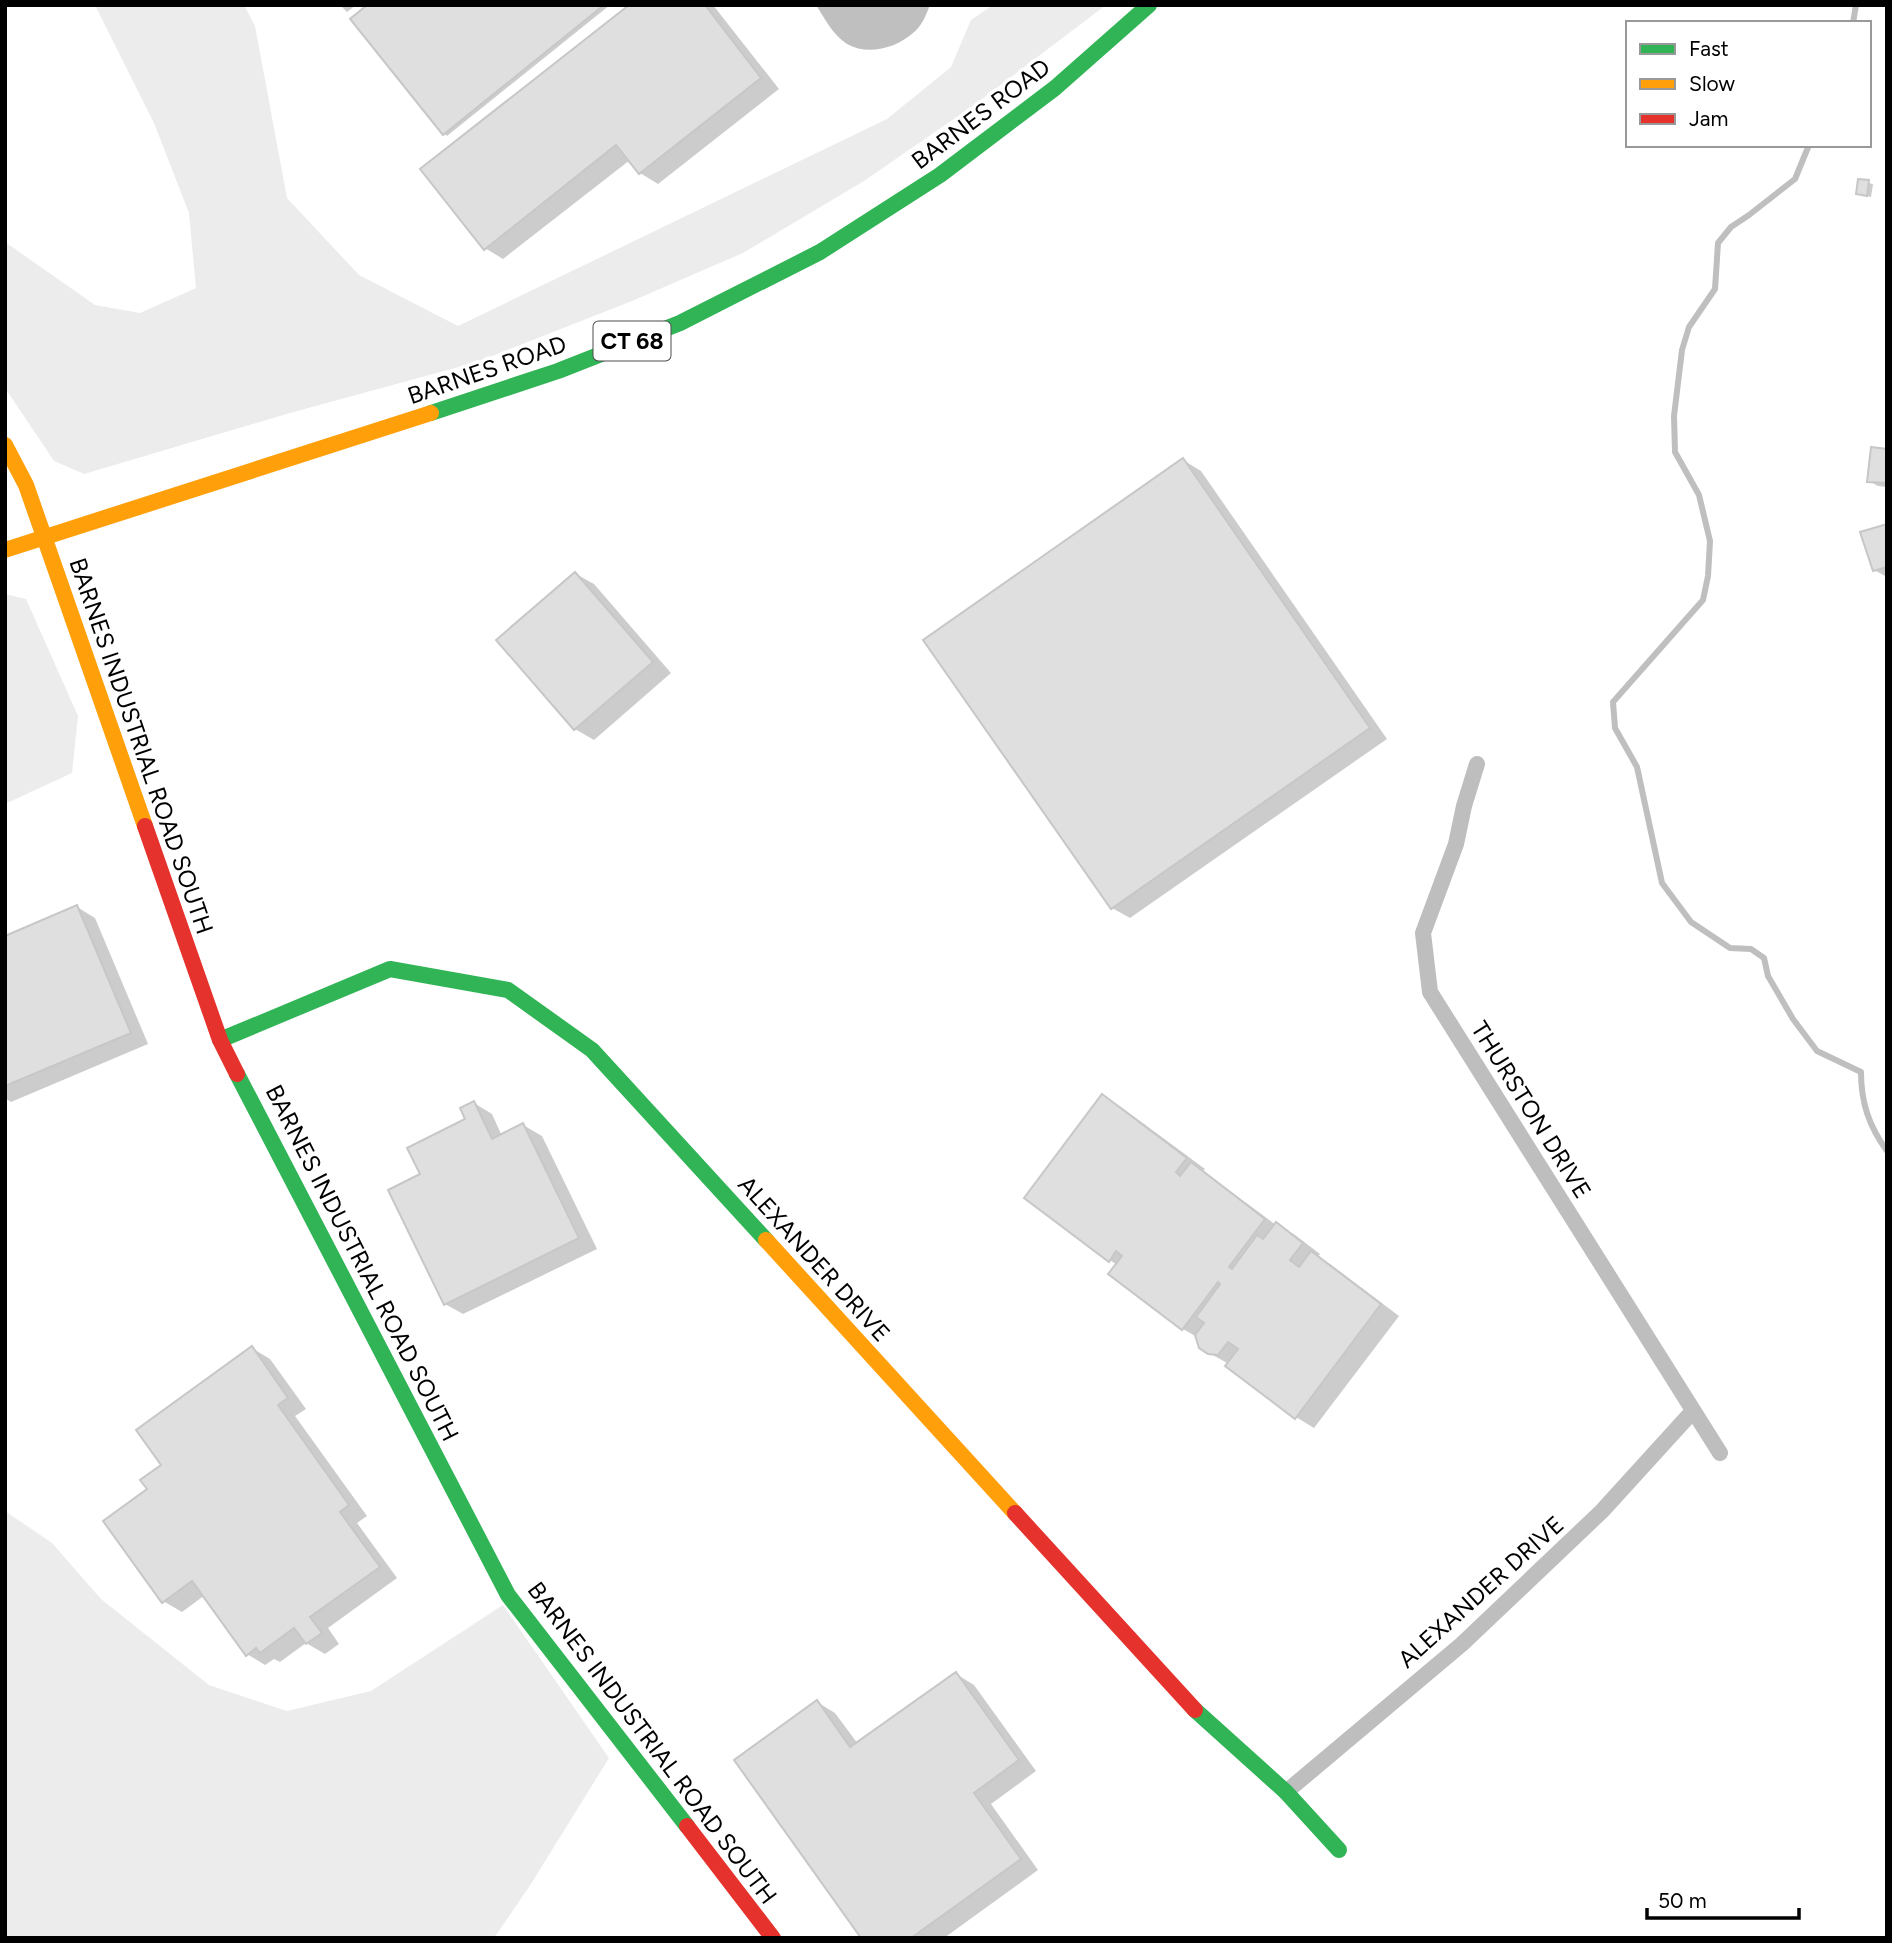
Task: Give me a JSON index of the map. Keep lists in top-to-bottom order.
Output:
{
  "streets": {
    "street": [
      "BARNES ROAD",
      "CT 68",
      "BARNES INDUSTRIAL ROAD SOUTH",
      "THURSTON DRIVE",
      "ALEXANDER DRIVE"
    ]
  },
  "crossings": [
    ["BARNES ROAD", "BARNES INDUSTRIAL ROAD SOUTH"],
    ["BARNES INDUSTRIAL ROAD SOUTH", "ALEXANDER DRIVE"],
    ["THURSTON DRIVE", "ALEXANDER DRIVE"]
  ],
  "legend": ["Fast", "Slow", "Jam"],
  "scale_bar": "50 m"
}
